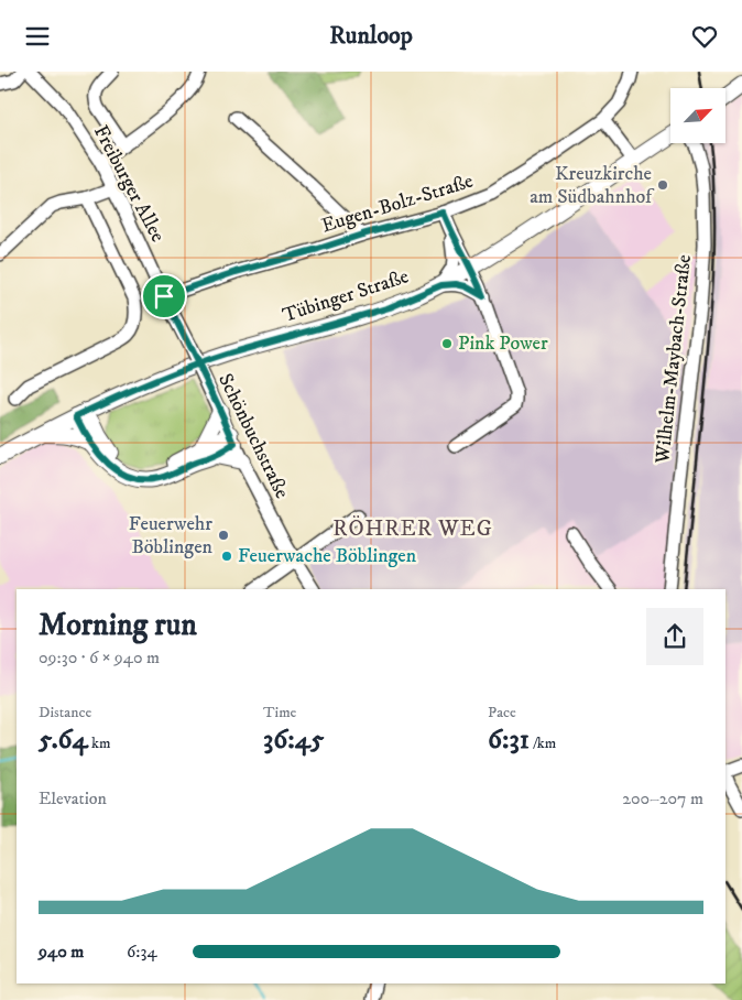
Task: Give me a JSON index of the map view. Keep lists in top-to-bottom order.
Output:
{
  "streets": {
    "main road": ["Tübinger Straße"],
    "street": [
      "Freiburger Allee",
      "Eugen-Bolz-Straße",
      "Wilhelm-Maybach-Straße",
      "Schönbuchstraße"
    ]
  },
  "crossings": [
    ["Freiburger Allee", "Eugen-Bolz-Straße"],
    ["Freiburger Allee", "Schönbuchstraße"],
    ["Eugen-Bolz-Straße", "Schönbuchstraße"]
  ],
  "districts": ["RÖHRER WEG"],
  "places": [
    "Kreuzkirche am Südbahnhof",
    "Pink Power",
    "Feuerwehr Böblingen",
    "Feuerwache Böblingen"
  ],
  "north": "top right",
  "page": {
    "header": "Runloop",
    "heading": ["Morning run", "09:30 · 6 × 940 m"],
    "stats": [
      ["Distance", "5.64 km"],
      ["Time", "36:45"],
      ["Pace", "6:31 /km"]
    ],
    "chart": ["Elevation", "200–207 m"],
    "list": [
      {
        "name": "940 m",
        "note": "6:34"
      }
    ]
  }
}
